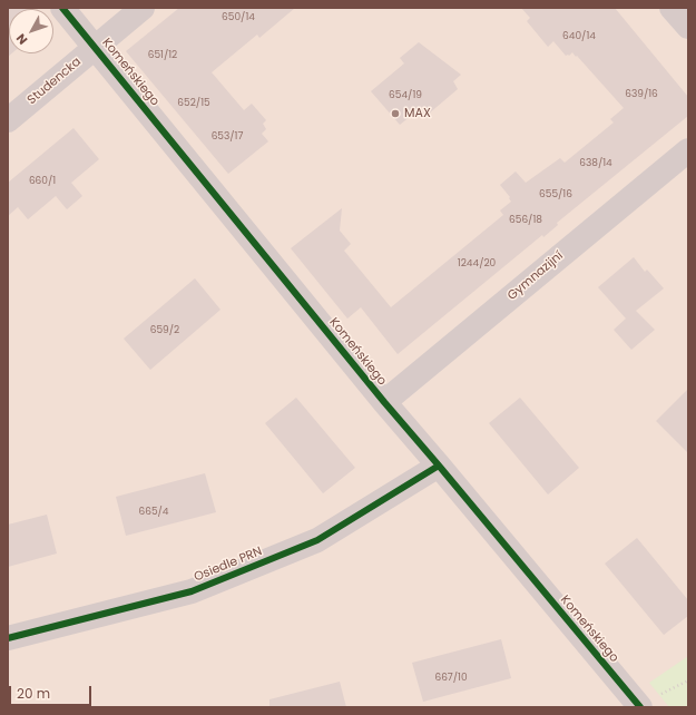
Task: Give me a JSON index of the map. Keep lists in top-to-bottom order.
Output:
{
  "streets": {
    "street": [
      "Komeńskiego",
      "Studencka",
      "Gymnazijní",
      "Osiedle PRN"
    ]
  },
  "crossings": [
    ["Komeńskiego", "Studencka"],
    ["Komeńskiego", "Gymnazijní"],
    ["Komeńskiego", "Osiedle PRN"]
  ],
  "places": ["MAX"],
  "house_numbers": [
    "650/14",
    "640/14",
    "651/12",
    "639/16",
    "654/19",
    "652/15",
    "653/17",
    "638/14",
    "660/1",
    "655/16",
    "656/18",
    "1244/20",
    "659/2",
    "665/4",
    "667/10"
  ],
  "scale_bar": "20 m",
  "north": "bottom left"
}
